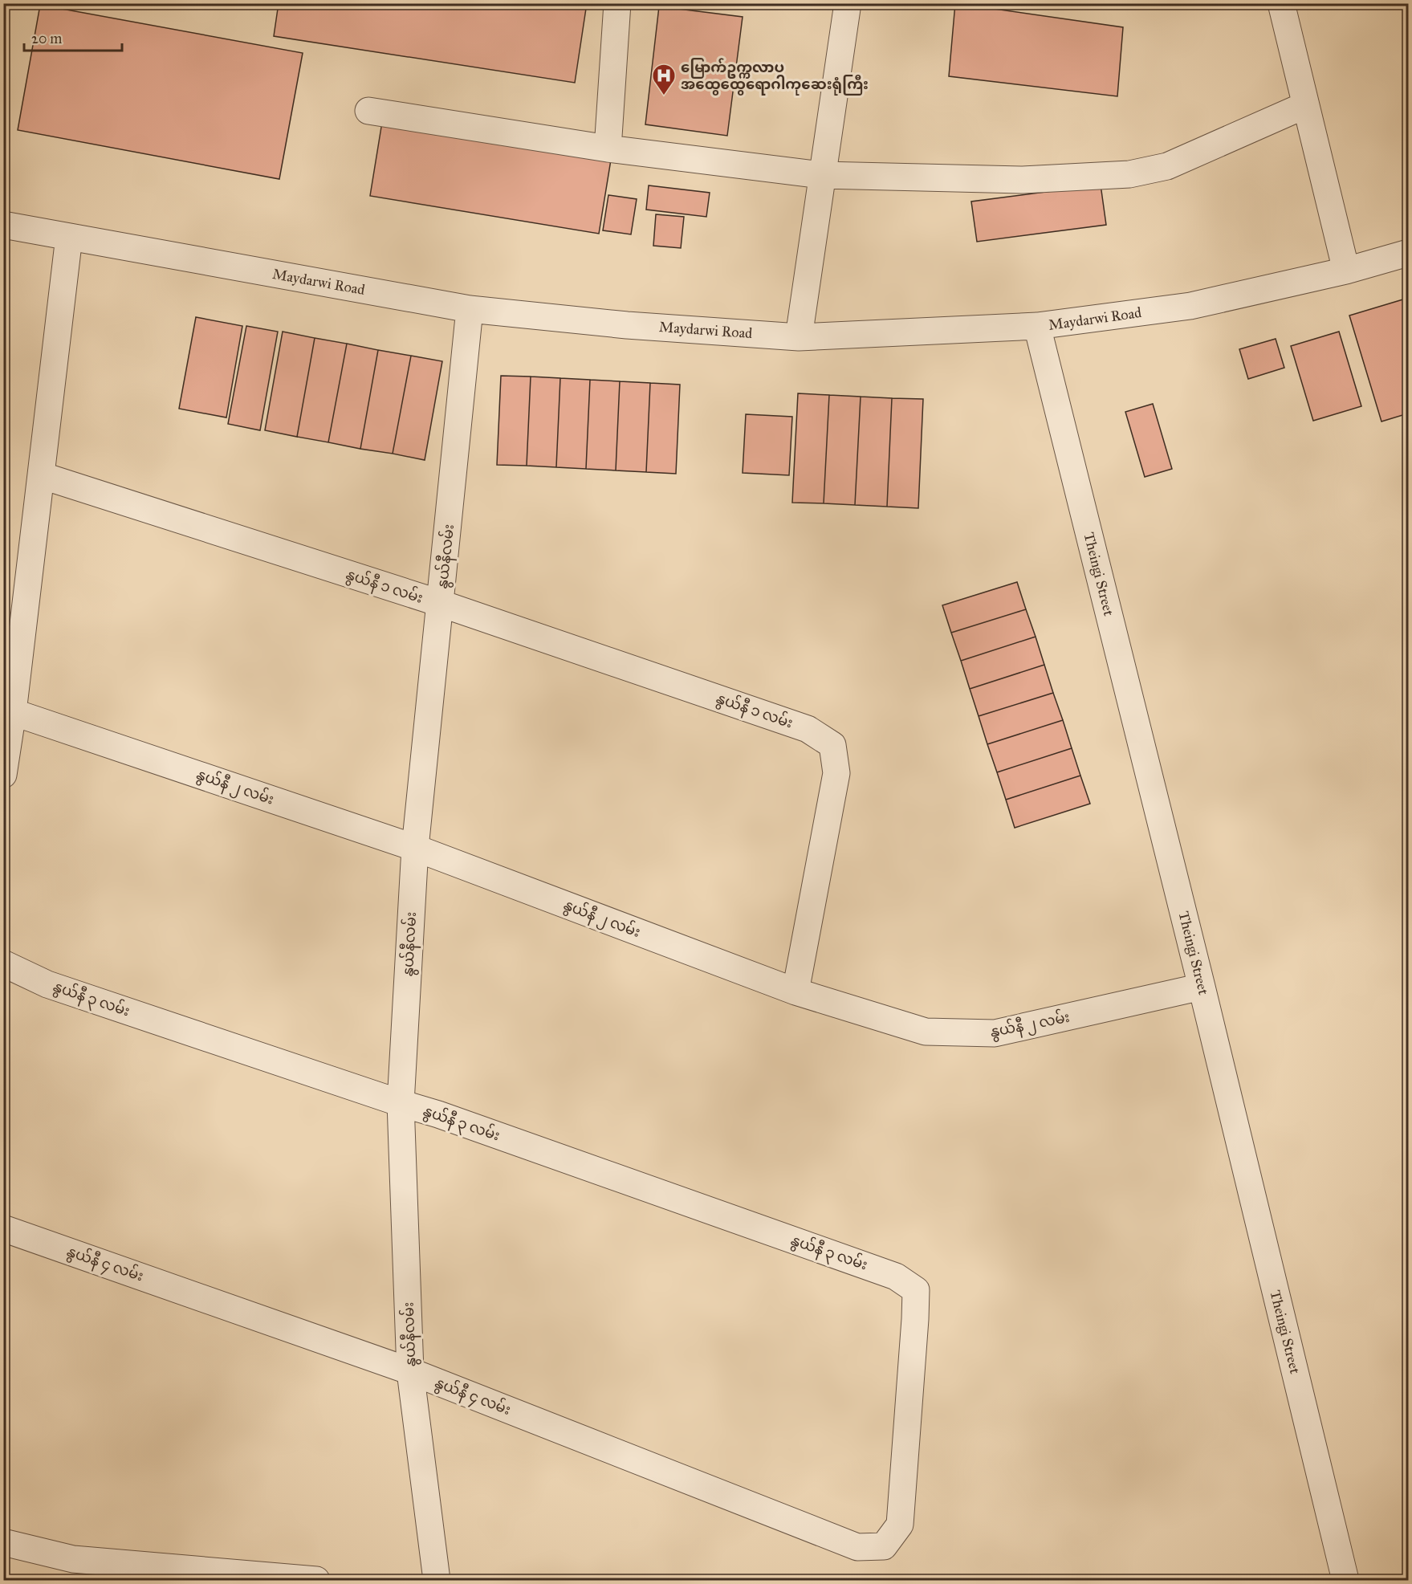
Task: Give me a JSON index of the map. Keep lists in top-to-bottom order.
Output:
{
  "streets": {
    "street": [
      "Maydarwi Road",
      "နွယ်နီလမ်း",
      "Theingi Street",
      "နွယ်နီ ၁ လမ်း",
      "နွယ်နီ ၂ လမ်း",
      "နွယ်နီ ၃ လမ်း",
      "နွယ်နီ ၄ လမ်း"
    ]
  },
  "crossings": [
    ["Maydarwi Road", "နွယ်နီလမ်း"],
    ["Maydarwi Road", "Theingi Street"],
    ["နွယ်နီလမ်း", "နွယ်နီ ၁ လမ်း"],
    ["နွယ်နီလမ်း", "နွယ်နီ ၂ လမ်း"],
    ["နွယ်နီလမ်း", "နွယ်နီ ၃ လမ်း"],
    ["နွယ်နီလမ်း", "နွယ်နီ ၄ လမ်း"],
    ["Theingi Street", "နွယ်နီ ၂ လမ်း"],
    ["နွယ်နီ ၁ လမ်း", "နွယ်နီ ၂ လမ်း"],
    ["နွယ်နီ ၃ လမ်း", "နွယ်နီ ၄ လမ်း"]
  ],
  "places": {
    "hospital": ["မြောက်ဥက္ကလာပ အထွေထွေရောဂါကုဆေးရုံကြီး"]
  },
  "scale_bar": "20 m"
}
